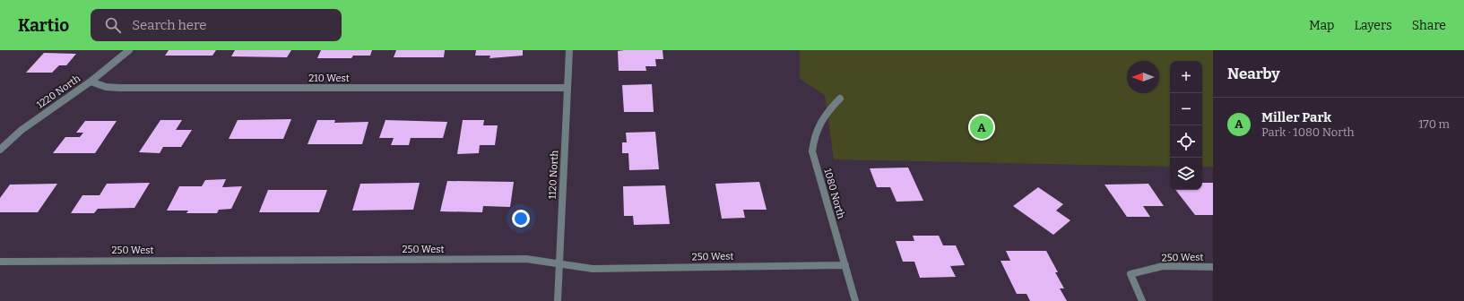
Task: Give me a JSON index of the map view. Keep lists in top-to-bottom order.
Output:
{
  "streets": {
    "street": [
      "210 West",
      "1220 North",
      "1120 North",
      "1080 North",
      "250 West"
    ]
  },
  "crossings": [
    ["210 West", "1220 North"],
    ["210 West", "1120 North"],
    ["1120 North", "250 West"],
    ["1080 North", "250 West"]
  ],
  "north": "left",
  "page": {
    "header": "Kartio",
    "search": "Search here",
    "nav": ["Map", "Layers", "Share"],
    "heading": "Nearby",
    "map_buttons": ["+", "−"],
    "list": [
      {
        "mark": "A",
        "name": "Miller Park",
        "note": "Park · 1080 North",
        "value": "170 m"
      }
    ],
    "pins": "A"
  }
}
